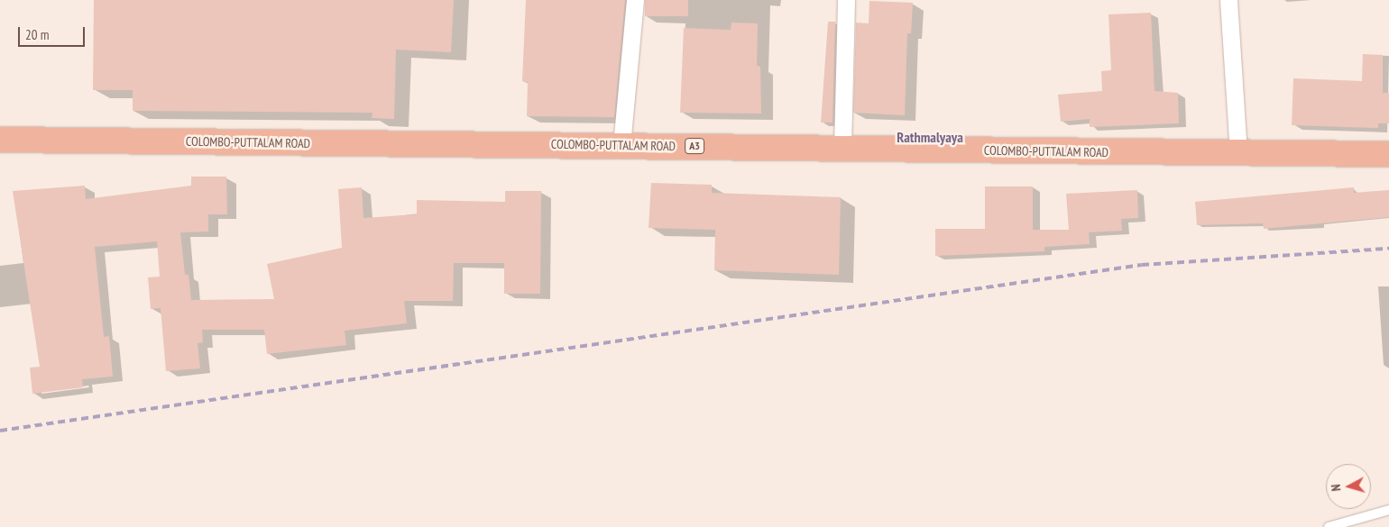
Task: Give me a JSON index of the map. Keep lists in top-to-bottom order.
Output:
{
  "streets": {
    "highway": ["COLOMBO-PUTTALAM ROAD", "A3"]
  },
  "districts": ["Rathmalyaya"],
  "scale_bar": "20 m",
  "north": "left"
}
